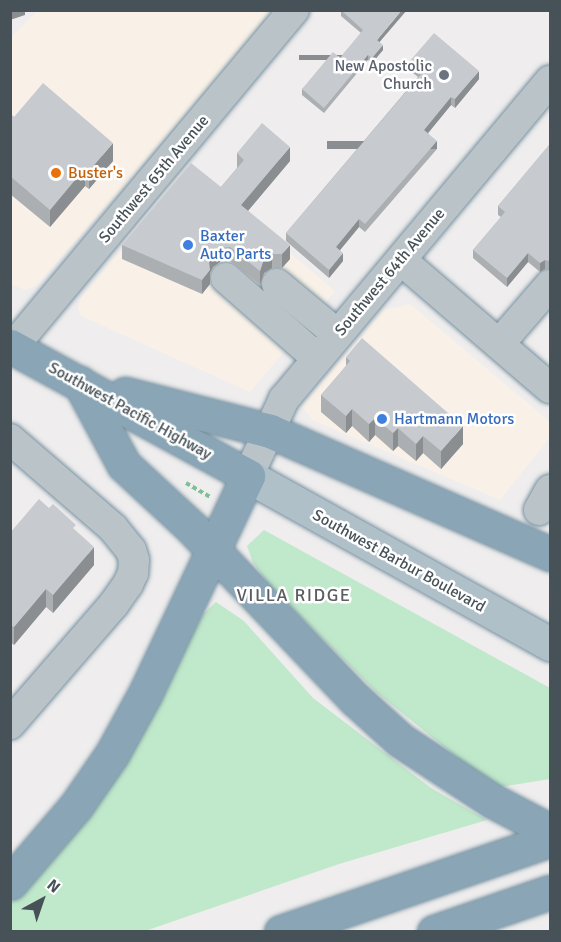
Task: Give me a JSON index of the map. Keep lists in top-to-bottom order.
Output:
{
  "streets": {
    "highway": ["Southwest Pacific Highway"],
    "main road": ["Southwest Barbur Boulevard"],
    "street": ["Southwest 65th Avenue", "Southwest 64th Avenue"]
  },
  "crossings": [
    ["Southwest 65th Avenue", "Southwest Pacific Highway"],
    ["Southwest 64th Avenue", "Southwest Pacific Highway"],
    ["Southwest 64th Avenue", "Southwest Barbur Boulevard"],
    ["Southwest Pacific Highway", "Southwest Barbur Boulevard"]
  ],
  "districts": ["VILLA RIDGE"],
  "places": [
    "New Apostolic Church",
    "Buster's",
    "Baxter Auto Parts",
    "Hartmann Motors"
  ],
  "north": "top right"
}
